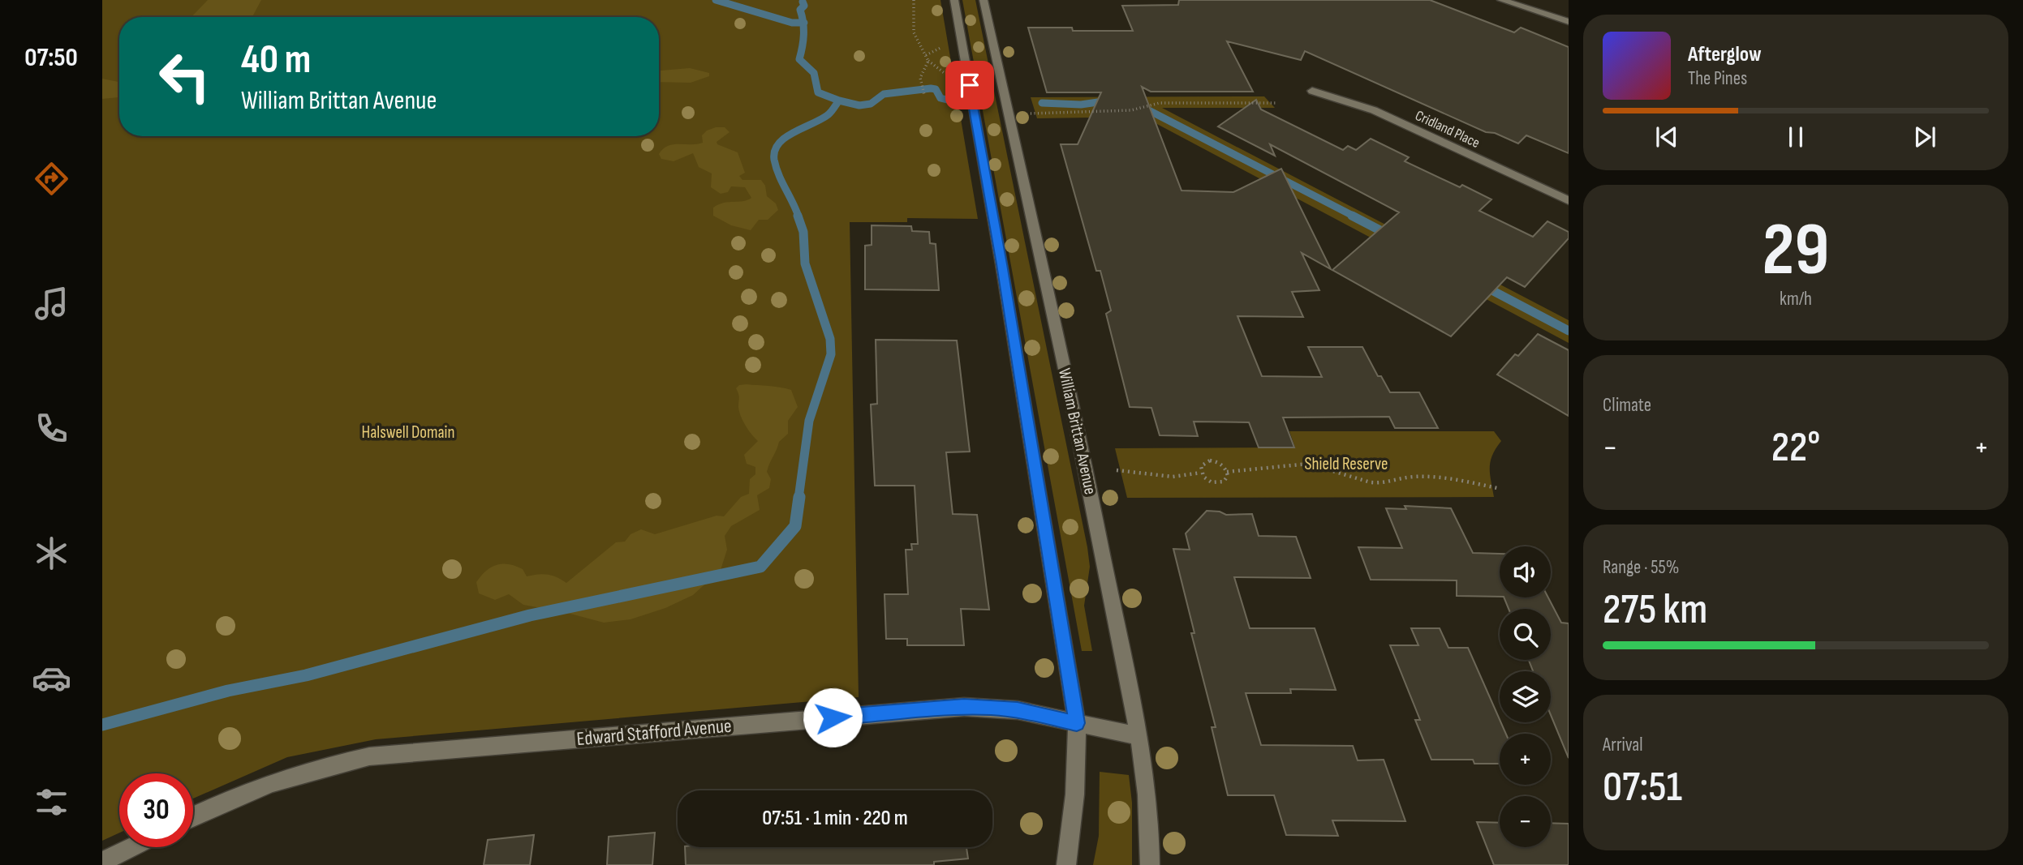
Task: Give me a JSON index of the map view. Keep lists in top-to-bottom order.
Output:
{
  "streets": {
    "street": ["Cridland Place", "William Brittan Avenue", "Edward Stafford Avenue"]
  },
  "crossings": [
    ["William Brittan Avenue", "Edward Stafford Avenue"]
  ],
  "parks": ["Halswell Domain", "Shield Reserve"],
  "page": {
    "tabs": "07:50",
    "turn": ["40 m", "William Brittan Avenue"],
    "song": ["Afterglow", "The Pines"],
    "tile": [
      ["29", "km/h"],
      "Climate",
      ["Range · 55%", "275 km"],
      ["Arrival", "07:51"]
    ],
    "heat": ["−", "22°", "+"],
    "map_buttons": ["+", "−"],
    "limit": "30",
    "trip": "07:51 · 1 min · 220 m"
  }
}
